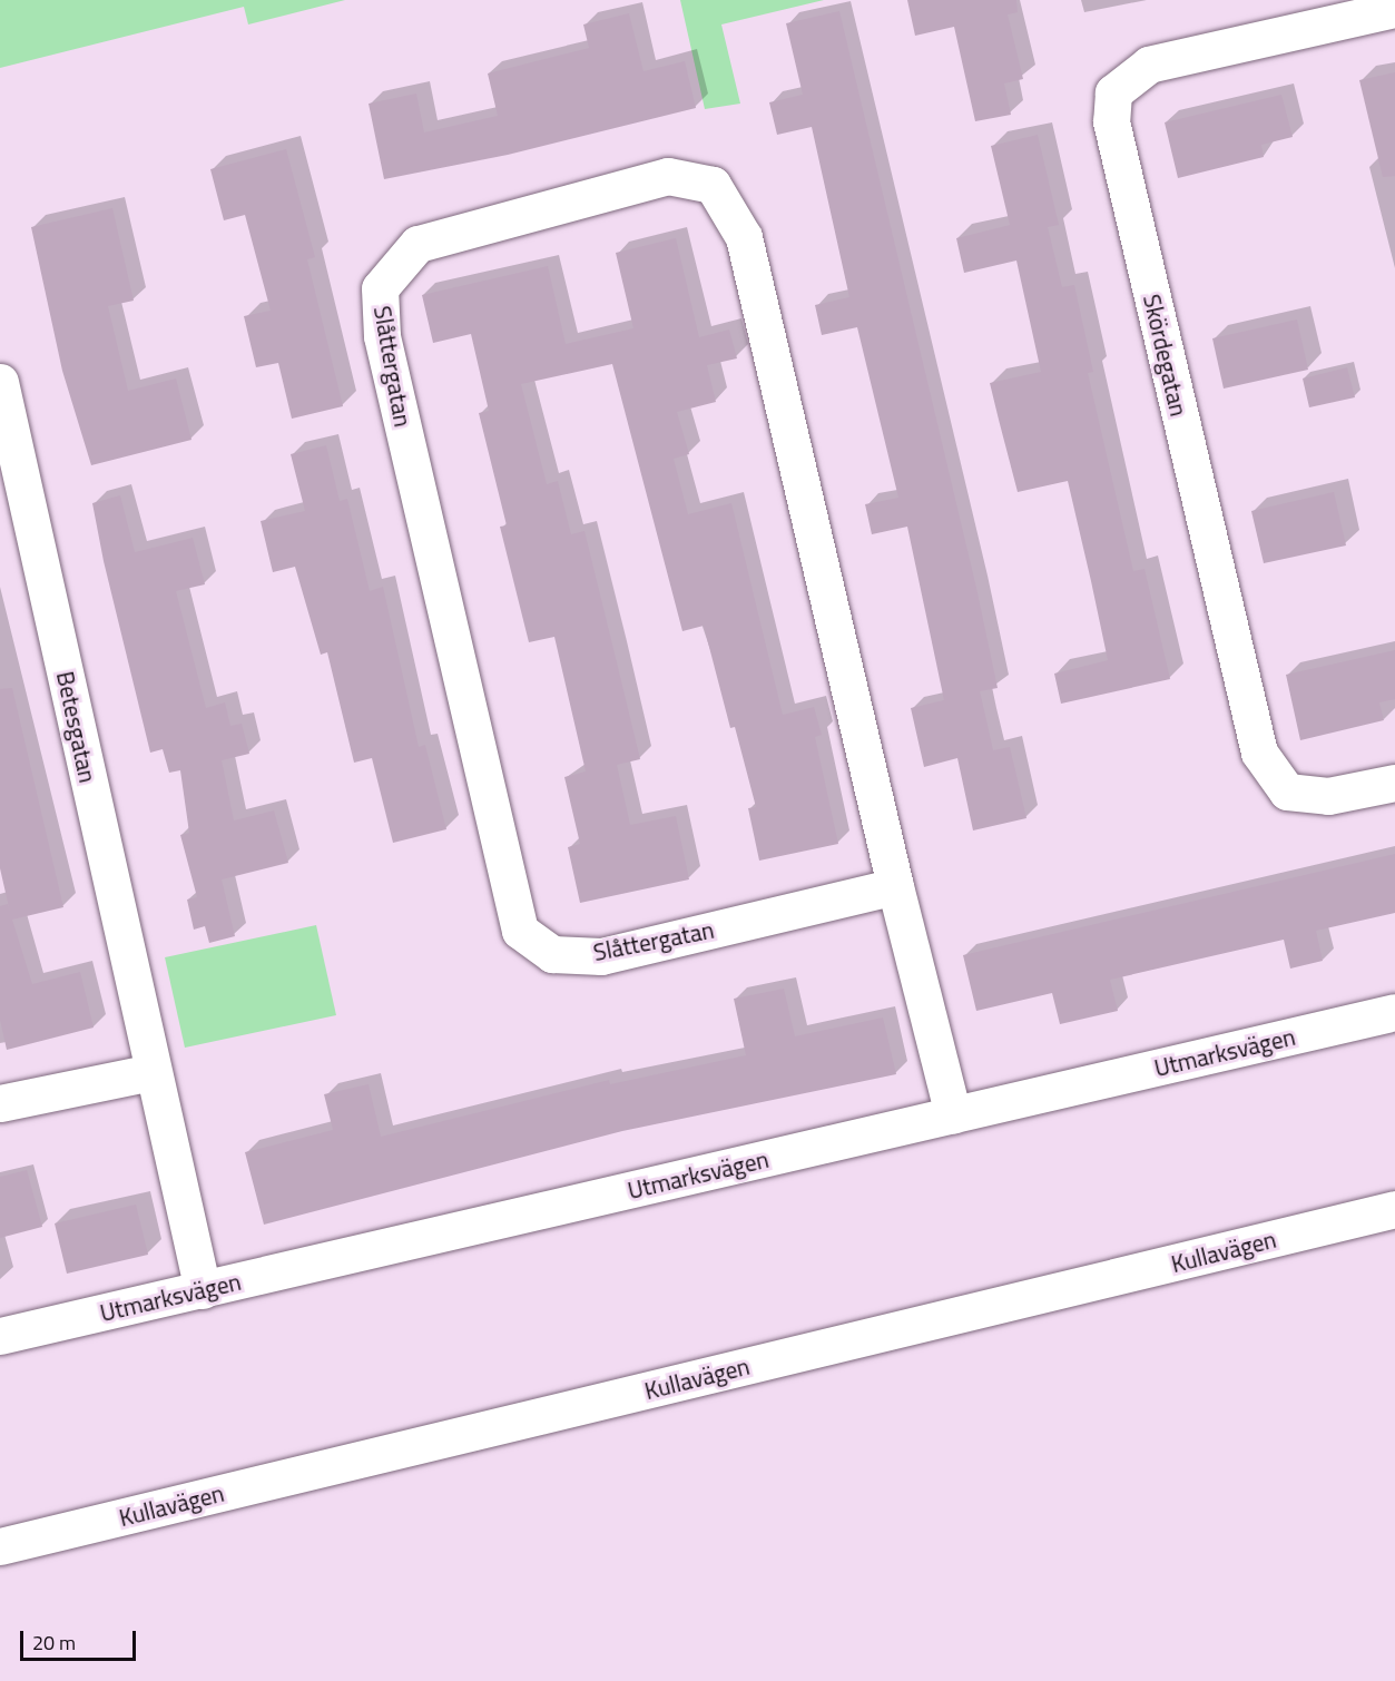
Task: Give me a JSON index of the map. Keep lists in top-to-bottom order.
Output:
{
  "streets": {
    "street": [
      "Skördegatan",
      "Slåttergatan",
      "Betesgatan",
      "Utmarksvägen",
      "Kullavägen"
    ]
  },
  "crossings": [
    ["Slåttergatan", "Utmarksvägen"],
    ["Betesgatan", "Utmarksvägen"]
  ],
  "scale_bar": "20 m"
}
